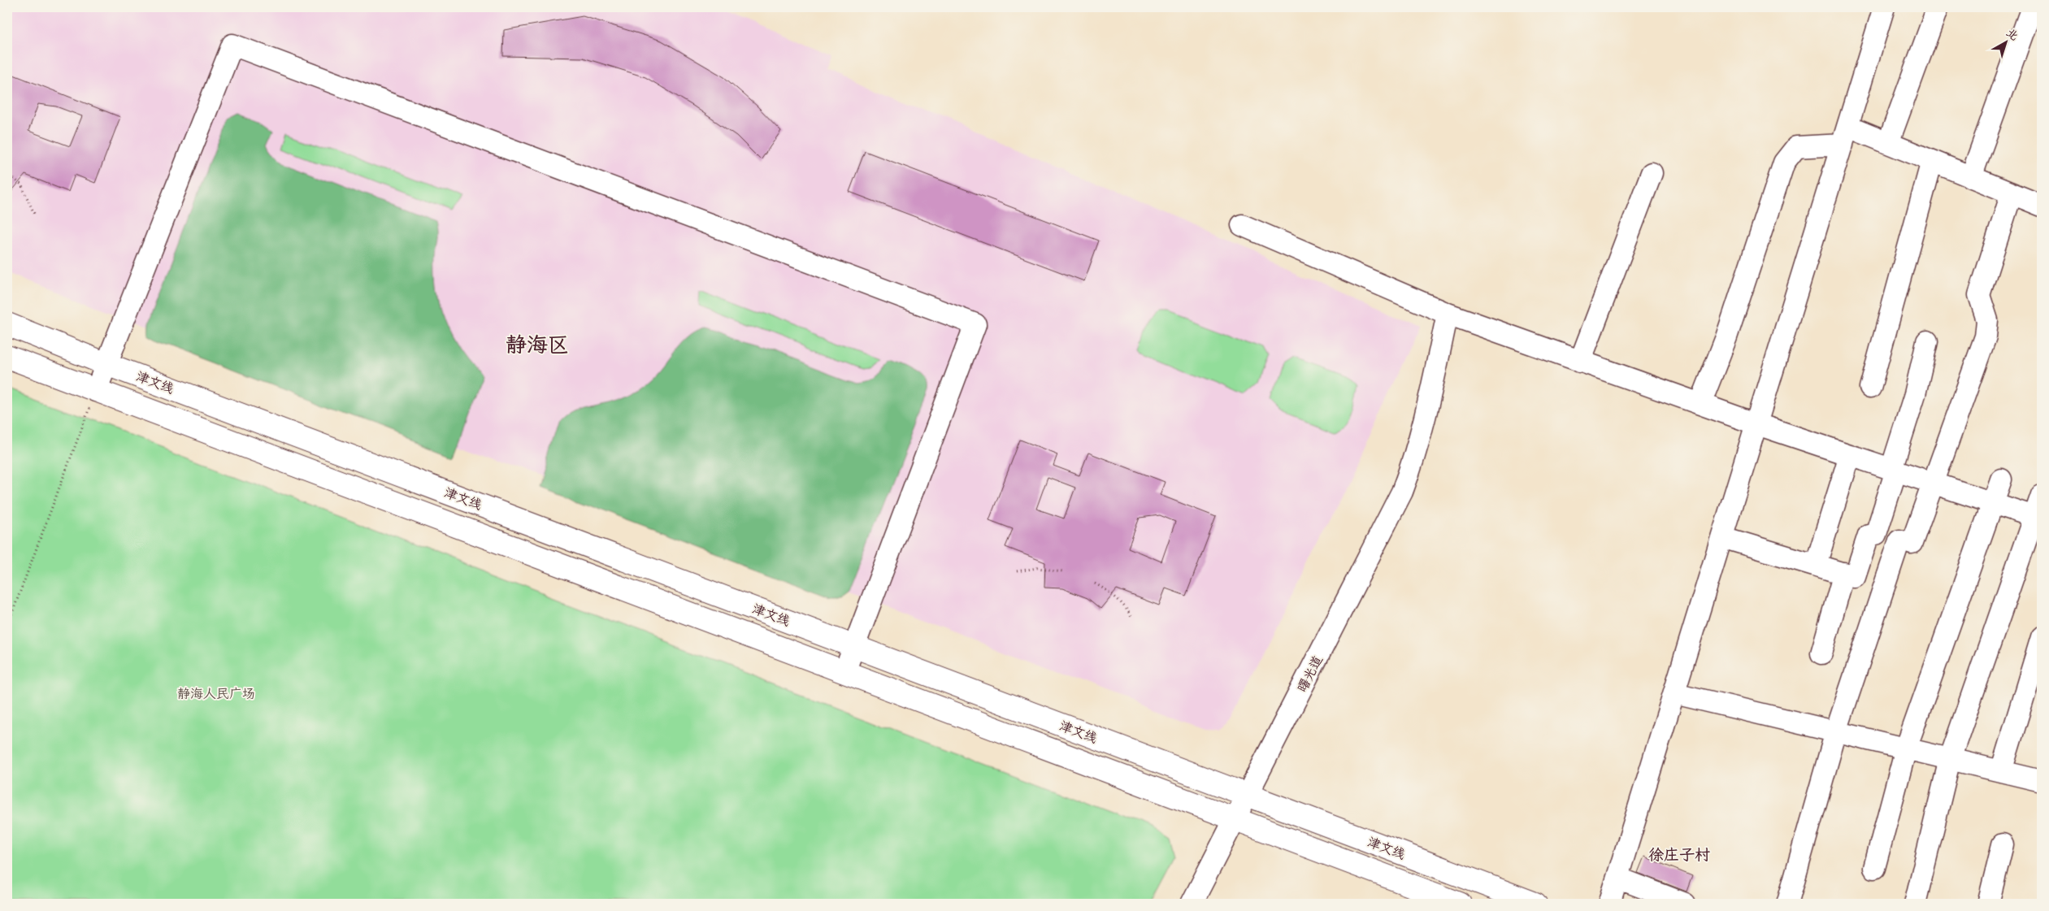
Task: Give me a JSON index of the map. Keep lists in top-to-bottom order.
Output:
{
  "streets": {
    "main road": ["津文线"],
    "street": ["曙光道"]
  },
  "crossings": [
    ["津文线", "曙光道"]
  ],
  "districts": ["静海区", "徐庄子村"],
  "parks": ["静海人民广场"],
  "north": "top right"
}
